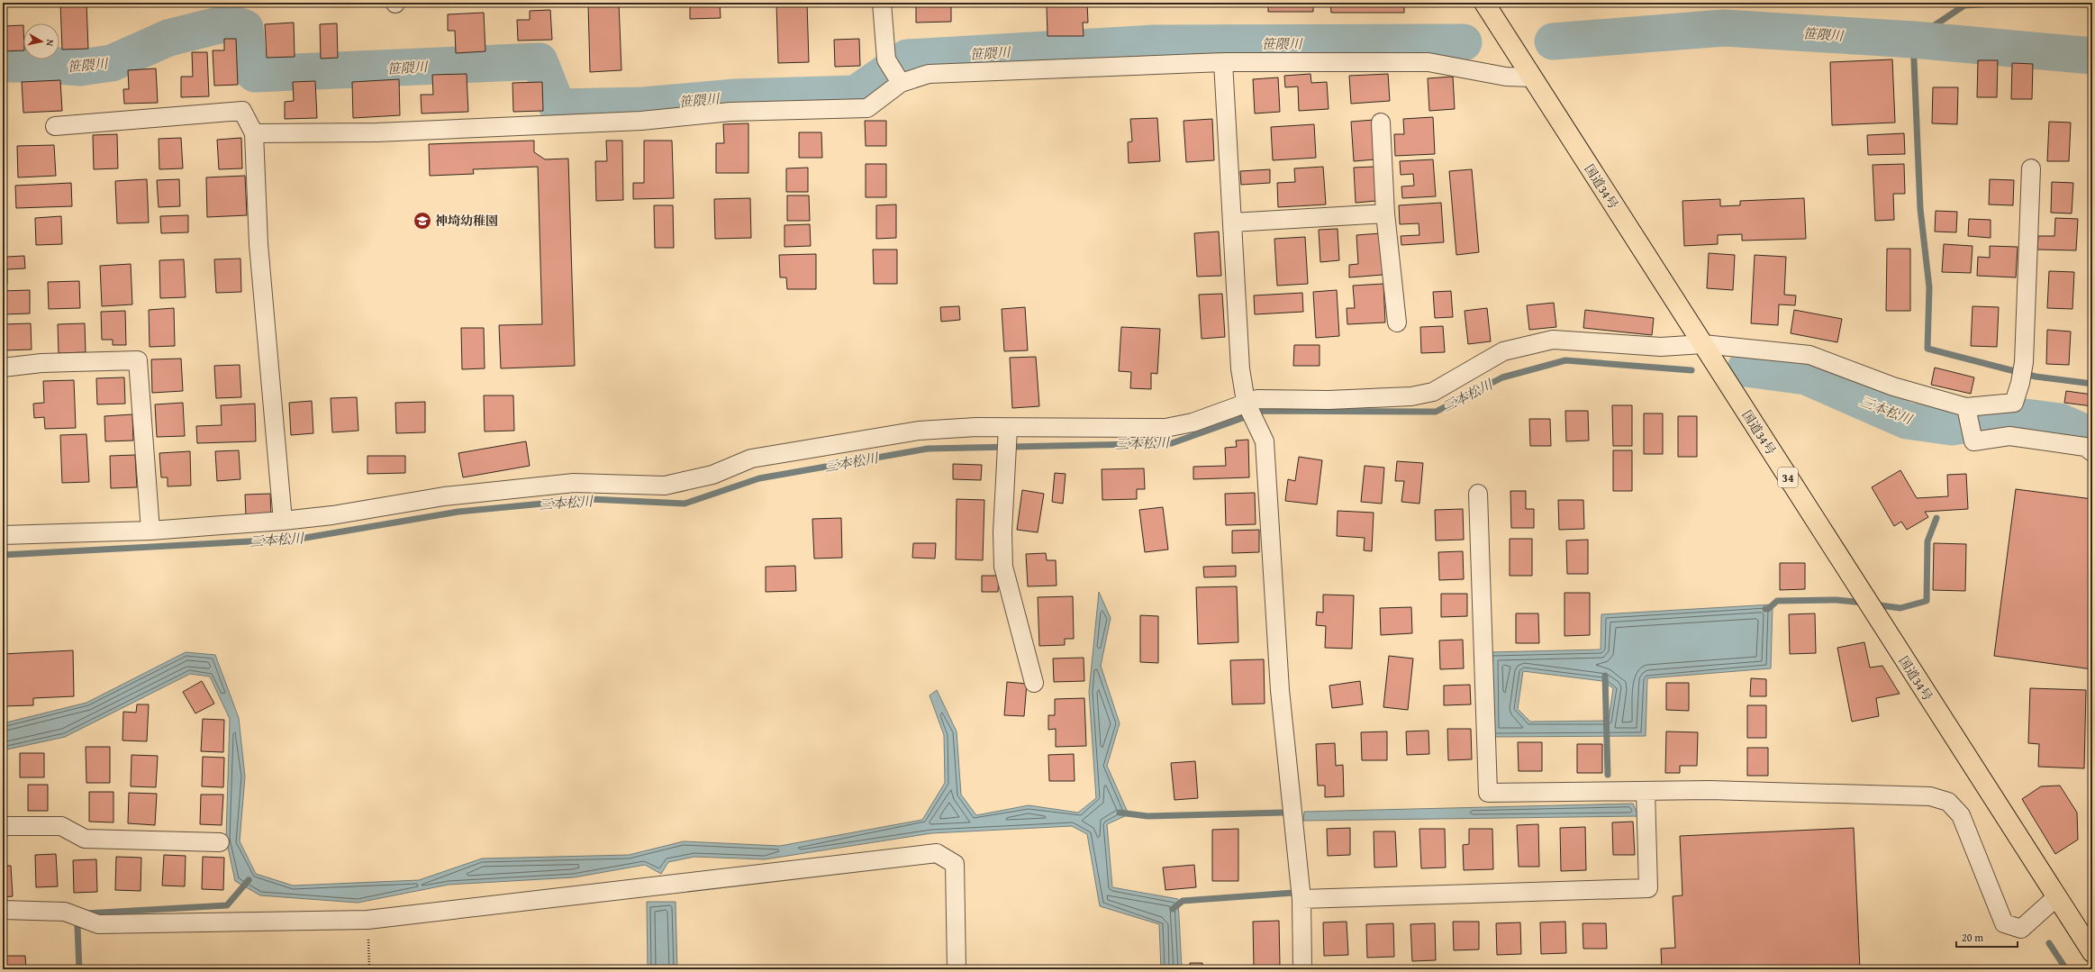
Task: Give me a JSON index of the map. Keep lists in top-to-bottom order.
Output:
{
  "streets": {
    "highway": ["国道34号", "34"]
  },
  "water": ["笹隈川", "三本松川"],
  "places": {
    "school or university": ["神埼幼稚園"]
  },
  "scale_bar": "20 m",
  "north": "right"
}
